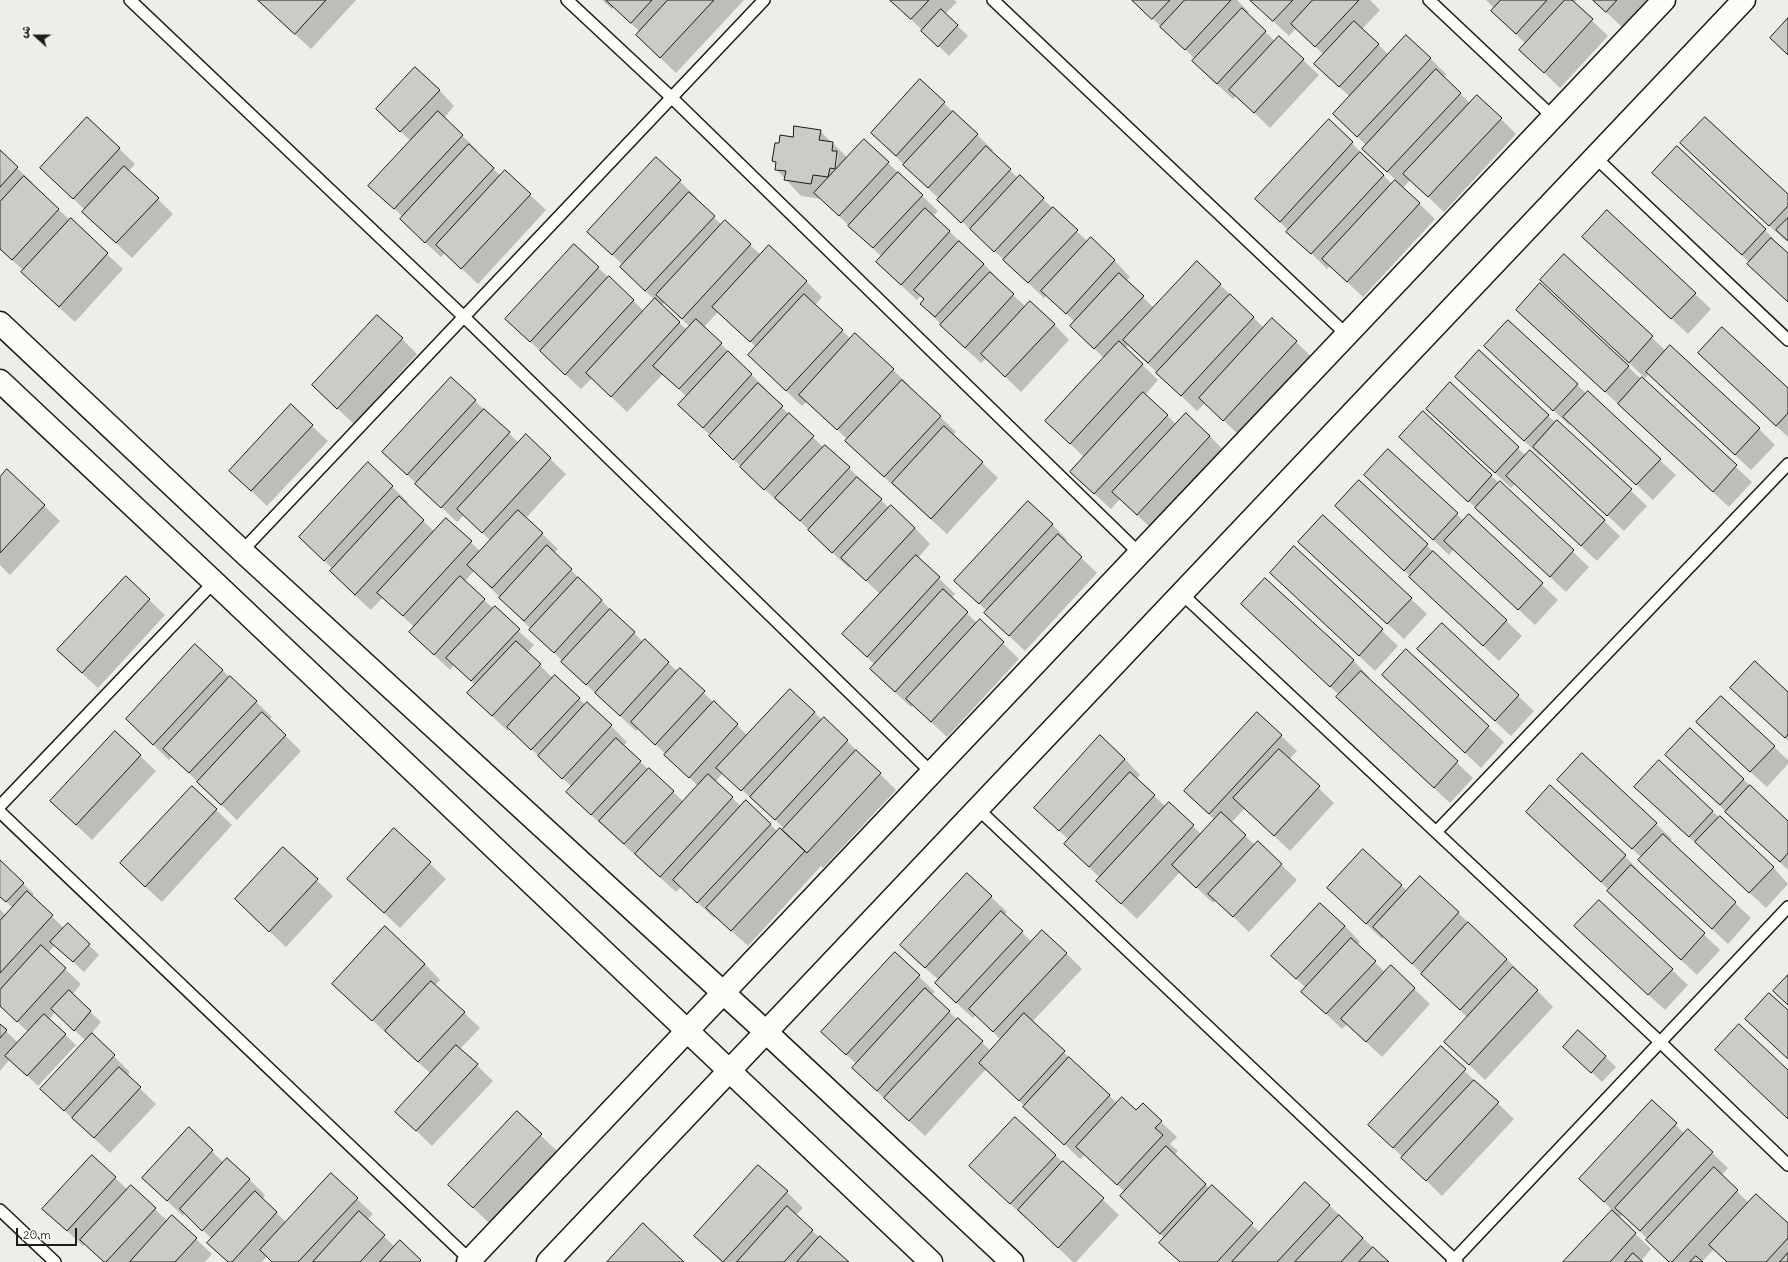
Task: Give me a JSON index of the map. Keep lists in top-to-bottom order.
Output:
{
  "scale_bar": "20 m",
  "north": "left"
}
